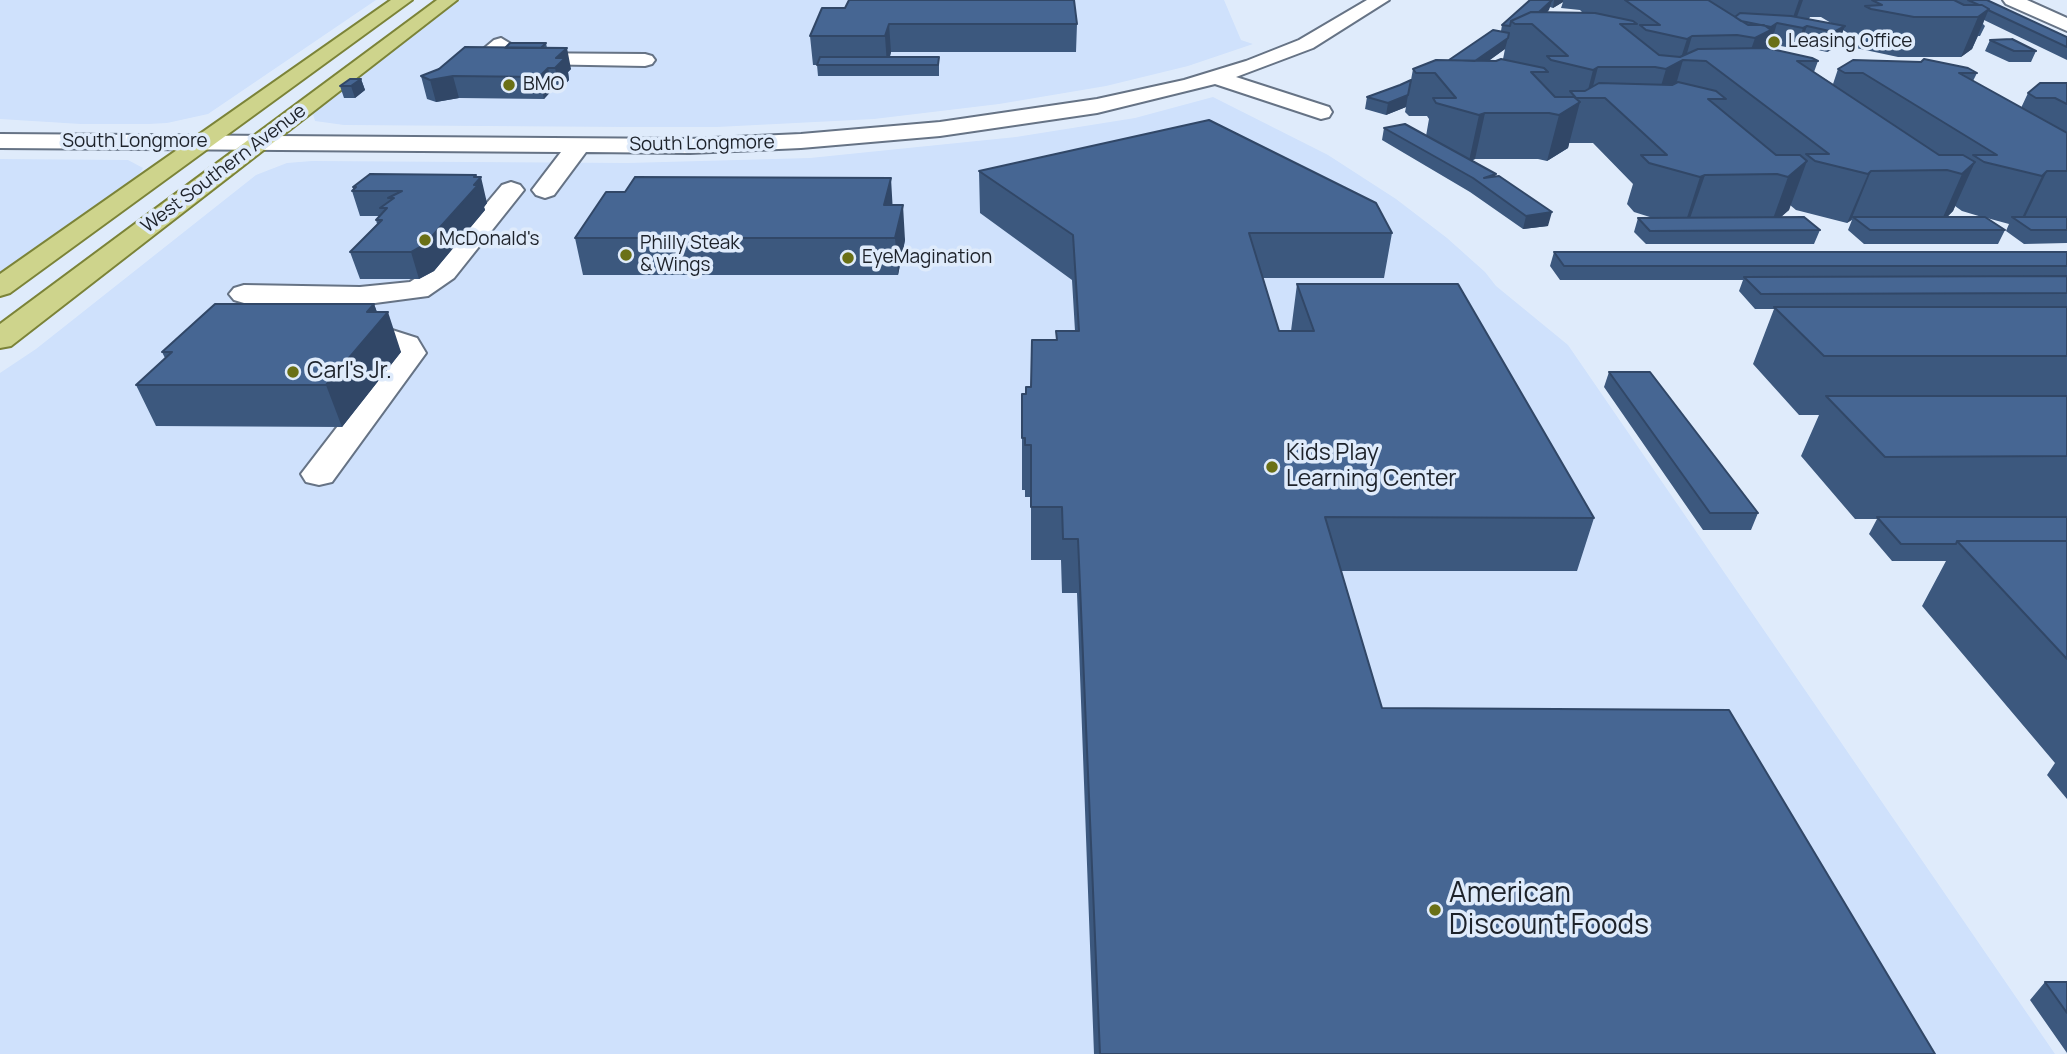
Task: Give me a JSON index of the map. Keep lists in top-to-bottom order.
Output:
{
  "streets": {
    "main road": ["West Southern Avenue"],
    "street": ["South Longmore"]
  },
  "crossings": [
    ["South Longmore", "West Southern Avenue"]
  ],
  "places": [
    "Leasing Office",
    "BMO",
    "McDonald's",
    "Philly Steak & Wings",
    "EyeMagination",
    "Carl's Jr.",
    "Kids Play Learning Center",
    "American Discount Foods"
  ]
}
